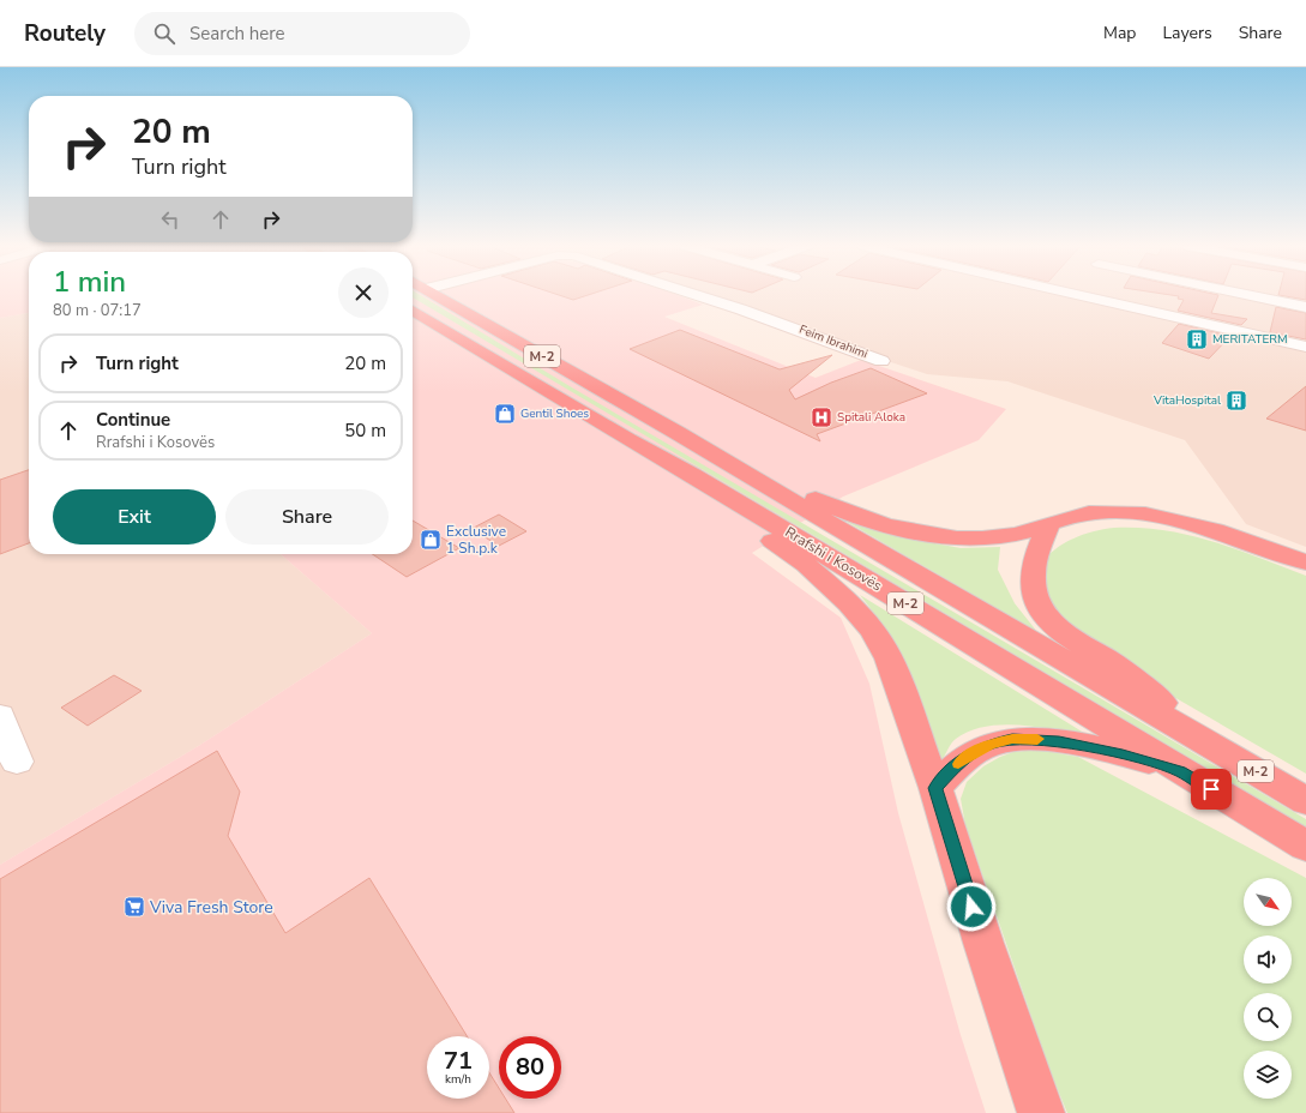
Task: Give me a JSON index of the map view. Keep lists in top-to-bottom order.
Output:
{
  "streets": {
    "highway": ["M-2", "Rrafshi i Kosovës"],
    "street": ["Feim Ibrahimi"]
  },
  "crossings": [
    ["M-2", "Rrafshi i Kosovës"]
  ],
  "places": {
    "building": ["MERITATERM", "VitaHospital"],
    "shop": ["Gentil Shoes", "Exclusive 1 Sh.p.k"],
    "hospital": ["Spitali Aloka"],
    "supermarket": ["Viva Fresh Store"]
  },
  "north": "bottom right",
  "page": {
    "header": "Routely",
    "search": "Search here",
    "nav": ["Map", "Layers", "Share"],
    "turn": ["20 m", "Turn right"],
    "heading": ["1 min", "80 m · 07:17"],
    "list": [
      {
        "name": "Turn right",
        "value": "20 m"
      },
      {
        "name": "Continue",
        "note": "Rrafshi i Kosovës",
        "value": "50 m"
      }
    ],
    "buttons": ["Exit", "Share"],
    "speed": "71 km/h",
    "limit": "80"
  }
}
